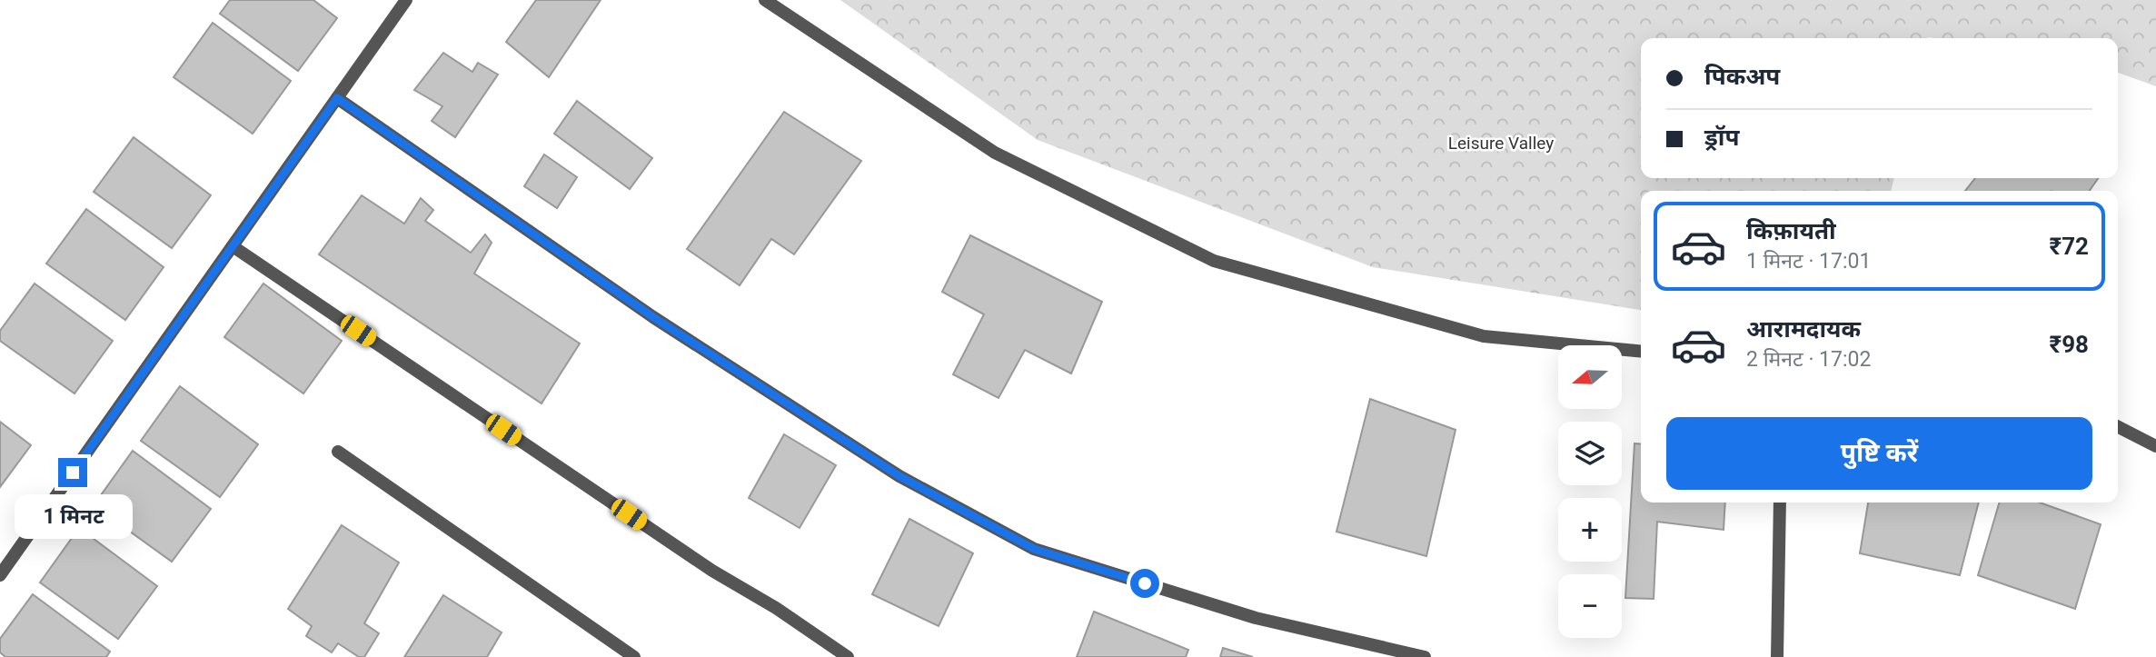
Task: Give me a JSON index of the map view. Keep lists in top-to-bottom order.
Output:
{
  "parks": ["Leisure Valley"],
  "north": "left",
  "page": {
    "banner": ["पिकअप", "ड्रॉप"],
    "list": [
      {
        "name": "किफ़ायती",
        "note": "1 मिनट · 17:01",
        "value": "₹72"
      },
      {
        "name": "आरामदायक",
        "note": "2 मिनट · 17:02",
        "value": "₹98"
      }
    ],
    "map_buttons": ["+", "−"],
    "buttons": "पुष्टि करें",
    "bubble": "1 मिनट"
  }
}
